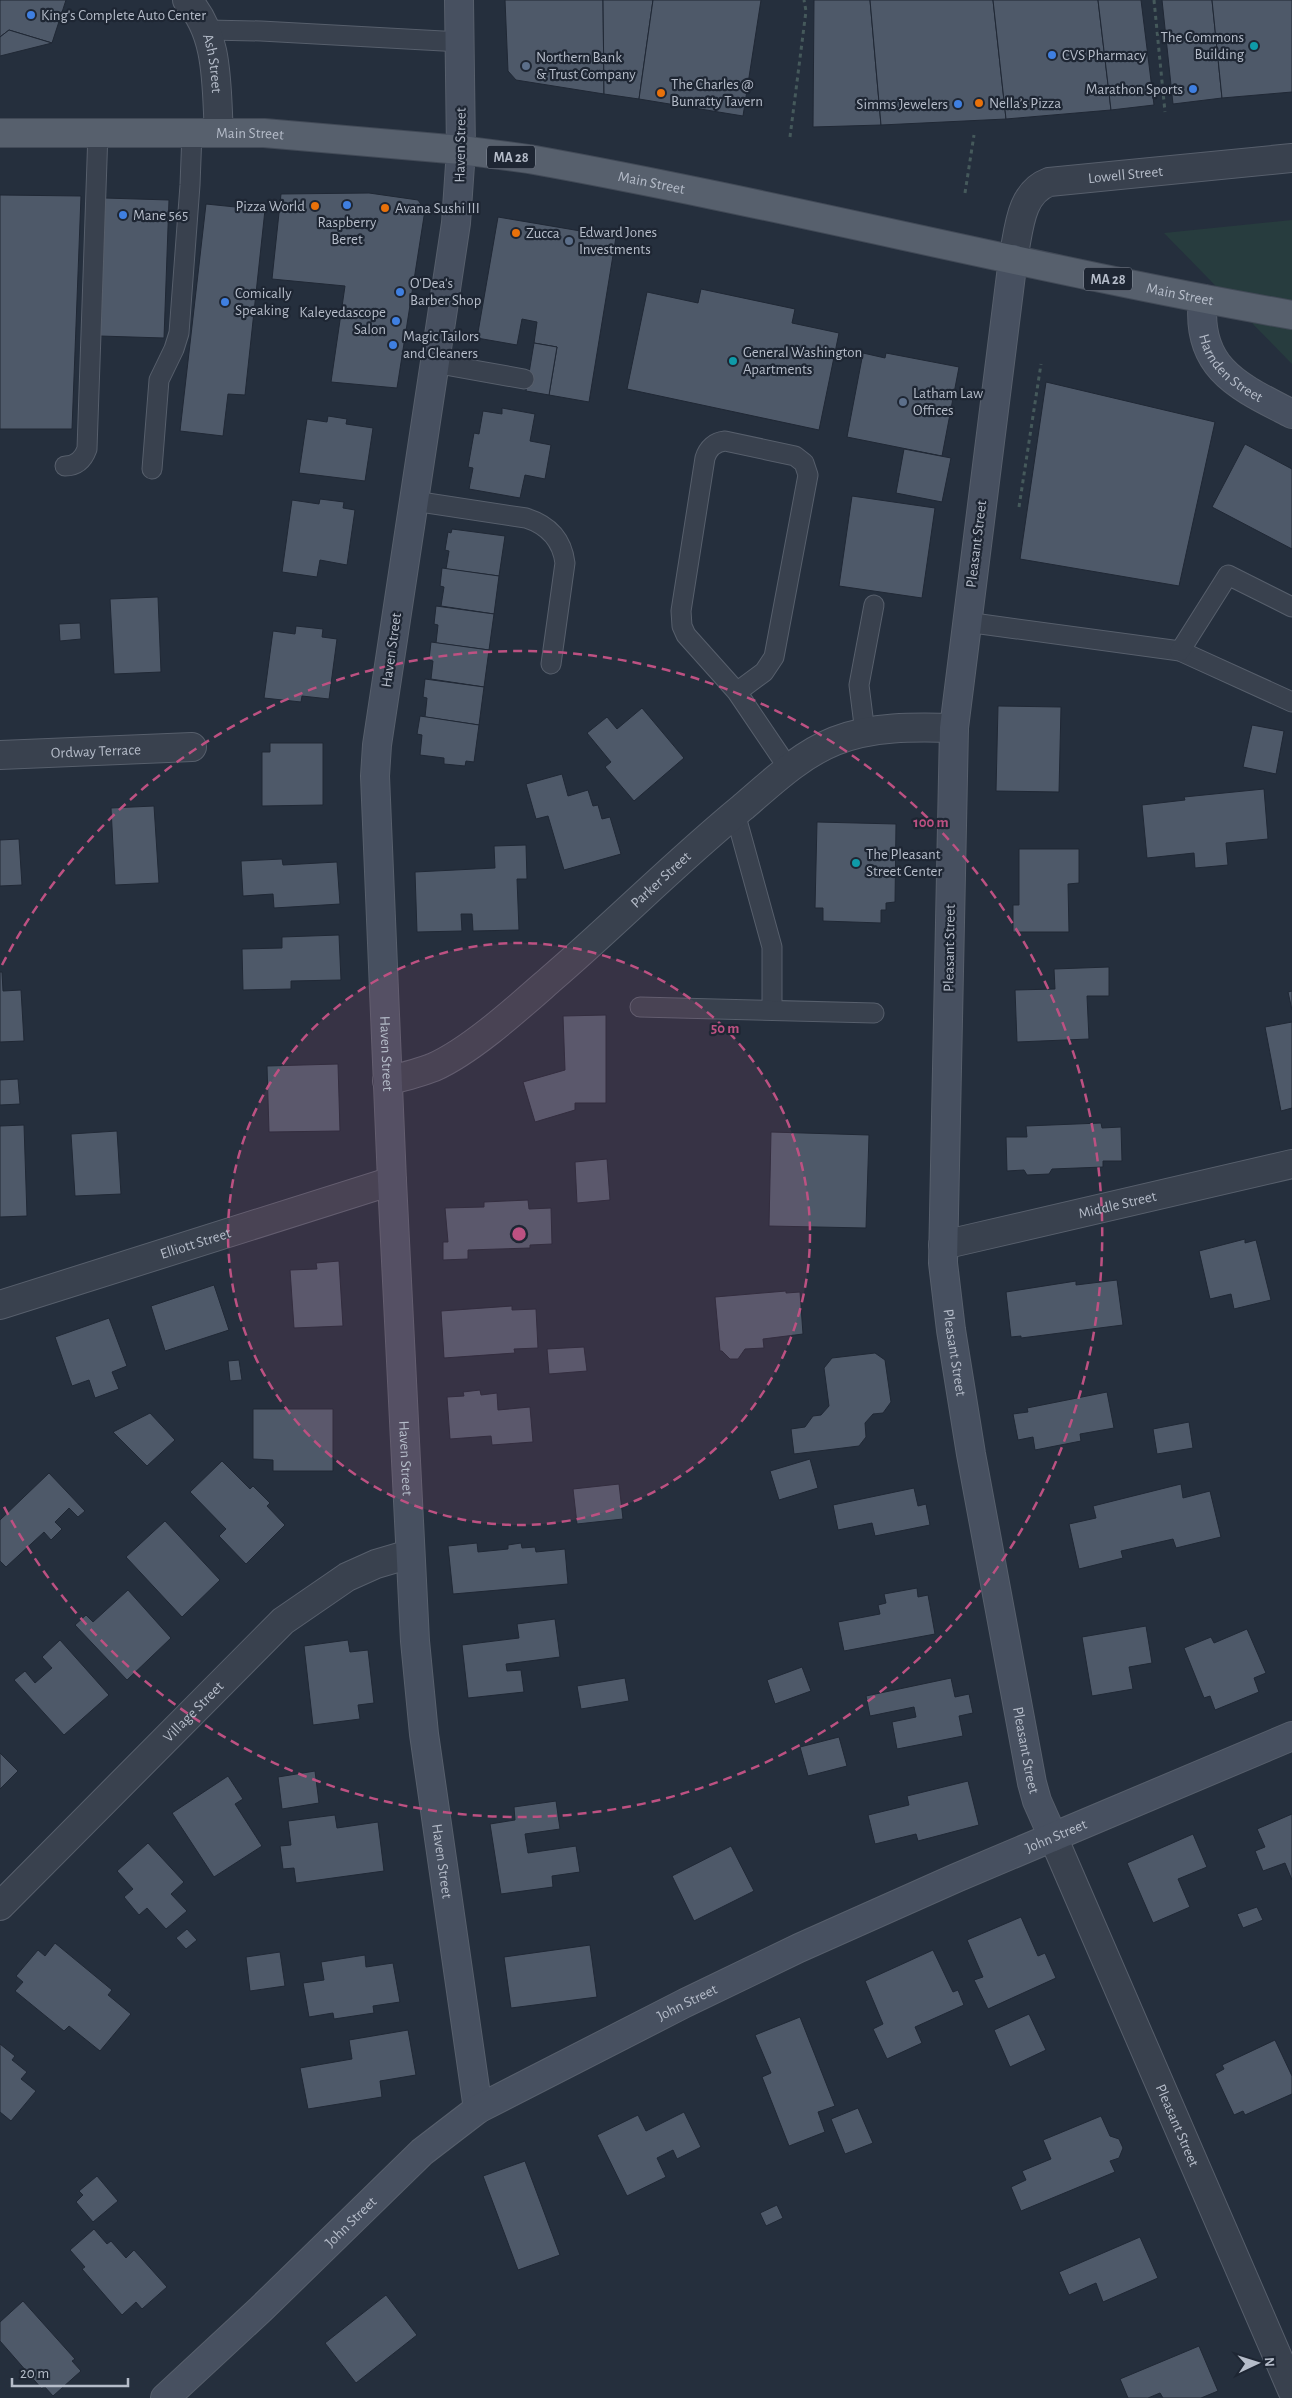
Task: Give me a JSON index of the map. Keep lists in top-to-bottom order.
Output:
{
  "streets": {
    "main road": ["Main Street", "MA 28"],
    "street": [
      "Ash Street",
      "Haven Street",
      "Lowell Street",
      "Harnden Street",
      "Pleasant Street",
      "Ordway Terrace",
      "Parker Street",
      "Middle Street",
      "Elliott Street",
      "Village Street",
      "John Street"
    ]
  },
  "crossings": [
    ["Ash Street", "Main Street"],
    ["Main Street", "Haven Street"],
    ["Main Street", "Lowell Street"],
    ["Main Street", "Harnden Street"],
    ["Main Street", "Pleasant Street"],
    ["Haven Street", "Parker Street"],
    ["Haven Street", "Elliott Street"],
    ["Haven Street", "Village Street"],
    ["Haven Street", "John Street"],
    ["Lowell Street", "Pleasant Street"],
    ["Pleasant Street", "Parker Street"],
    ["Pleasant Street", "Middle Street"],
    ["Pleasant Street", "John Street"]
  ],
  "places": [
    "King's Complete Auto Center",
    "The Commons Building",
    "CVS Pharmacy",
    "Northern Bank & Trust Company",
    "Marathon Sports",
    "The Charles @ Bunratty Tavern",
    "Nella’s Pizza",
    "Simms Jewelers",
    "Raspberry Beret",
    "Pizza World",
    "Avana Sushi III",
    "Mane 565",
    "Zucca",
    "Edward Jones Investments",
    "O'Dea's Barber Shop",
    "Comically Speaking",
    "Kaleyedascope Salon",
    "Magic Tailors and Cleaners",
    "General Washington Apartments",
    "Latham Law Offices",
    "The Pleasant Street Center"
  ],
  "scale_bar": "20 m",
  "north": "right",
  "rings": ["100 m", "50 m"]
}
